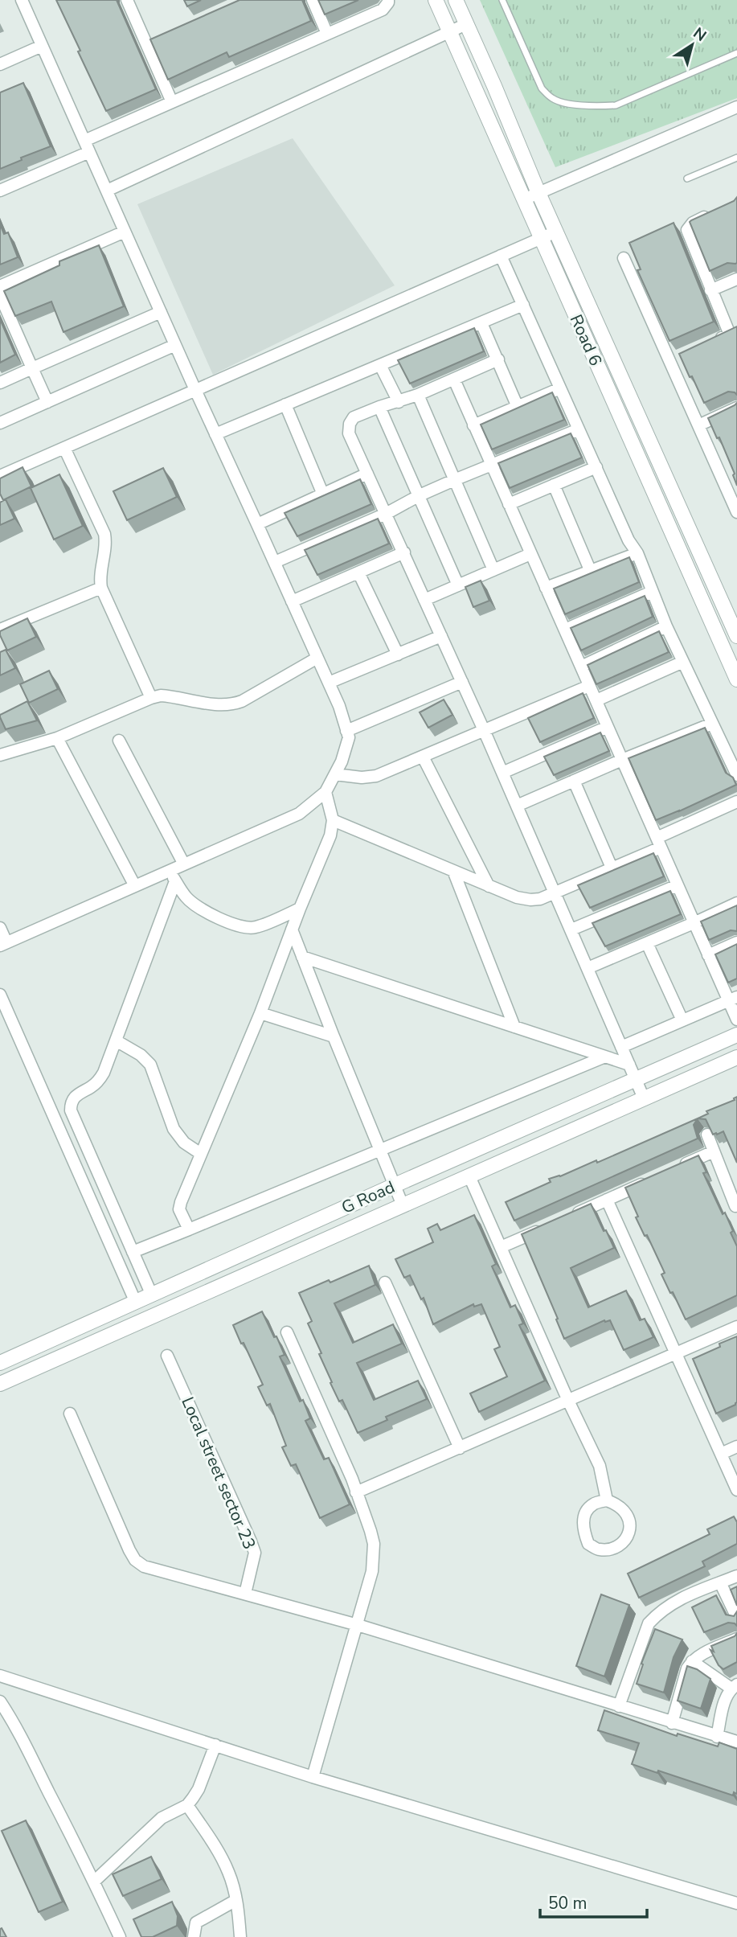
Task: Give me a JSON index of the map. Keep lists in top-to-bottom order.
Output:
{
  "streets": {
    "street": ["Road 6", "G Road", "Local street sector 23"]
  },
  "scale_bar": "50 m",
  "north": "top right"
}
